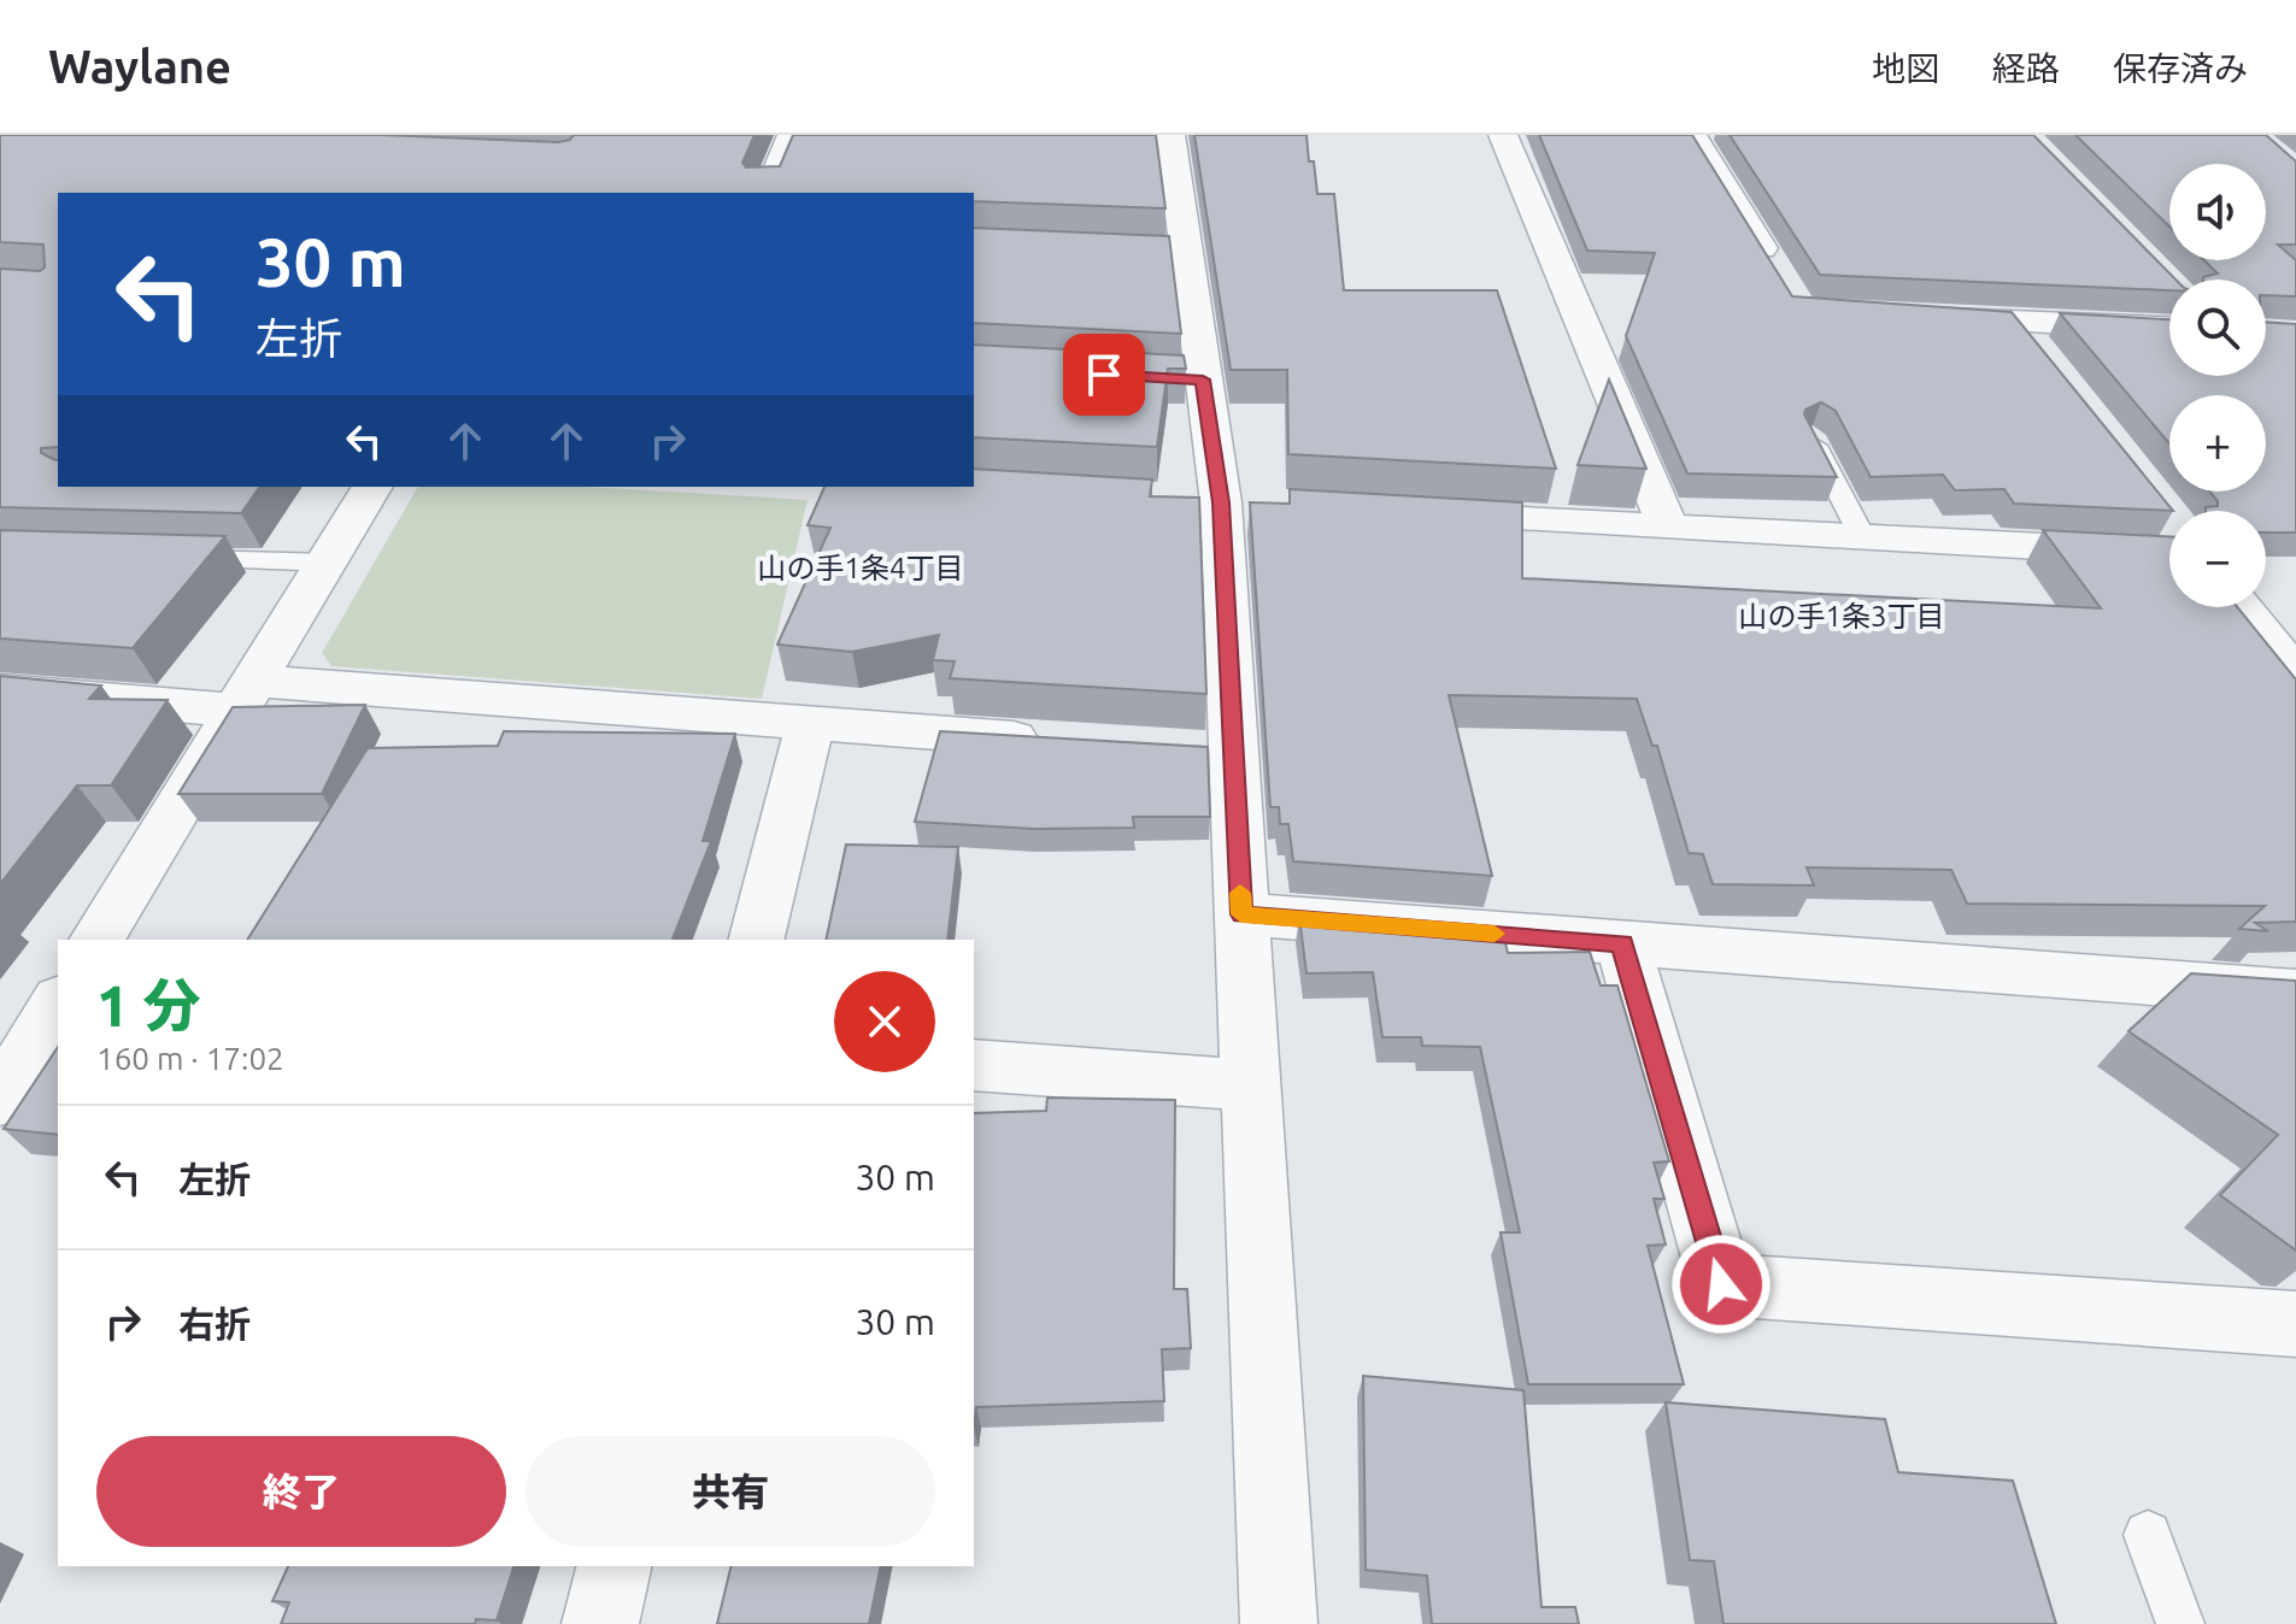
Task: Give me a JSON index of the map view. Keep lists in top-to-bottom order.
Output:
{
  "districts": ["山の手1条4丁目", "山の手1条3丁目"],
  "page": {
    "header": "Waylane",
    "nav": ["地図", "経路", "保存済み"],
    "map_buttons": ["+", "−"],
    "turn": ["30 m", "左折"],
    "heading": ["1 分", "160 m · 17:02"],
    "list": [
      {
        "name": "左折",
        "value": "30 m"
      },
      {
        "name": "右折",
        "value": "30 m"
      }
    ],
    "buttons": ["終了", "共有"]
  }
}
